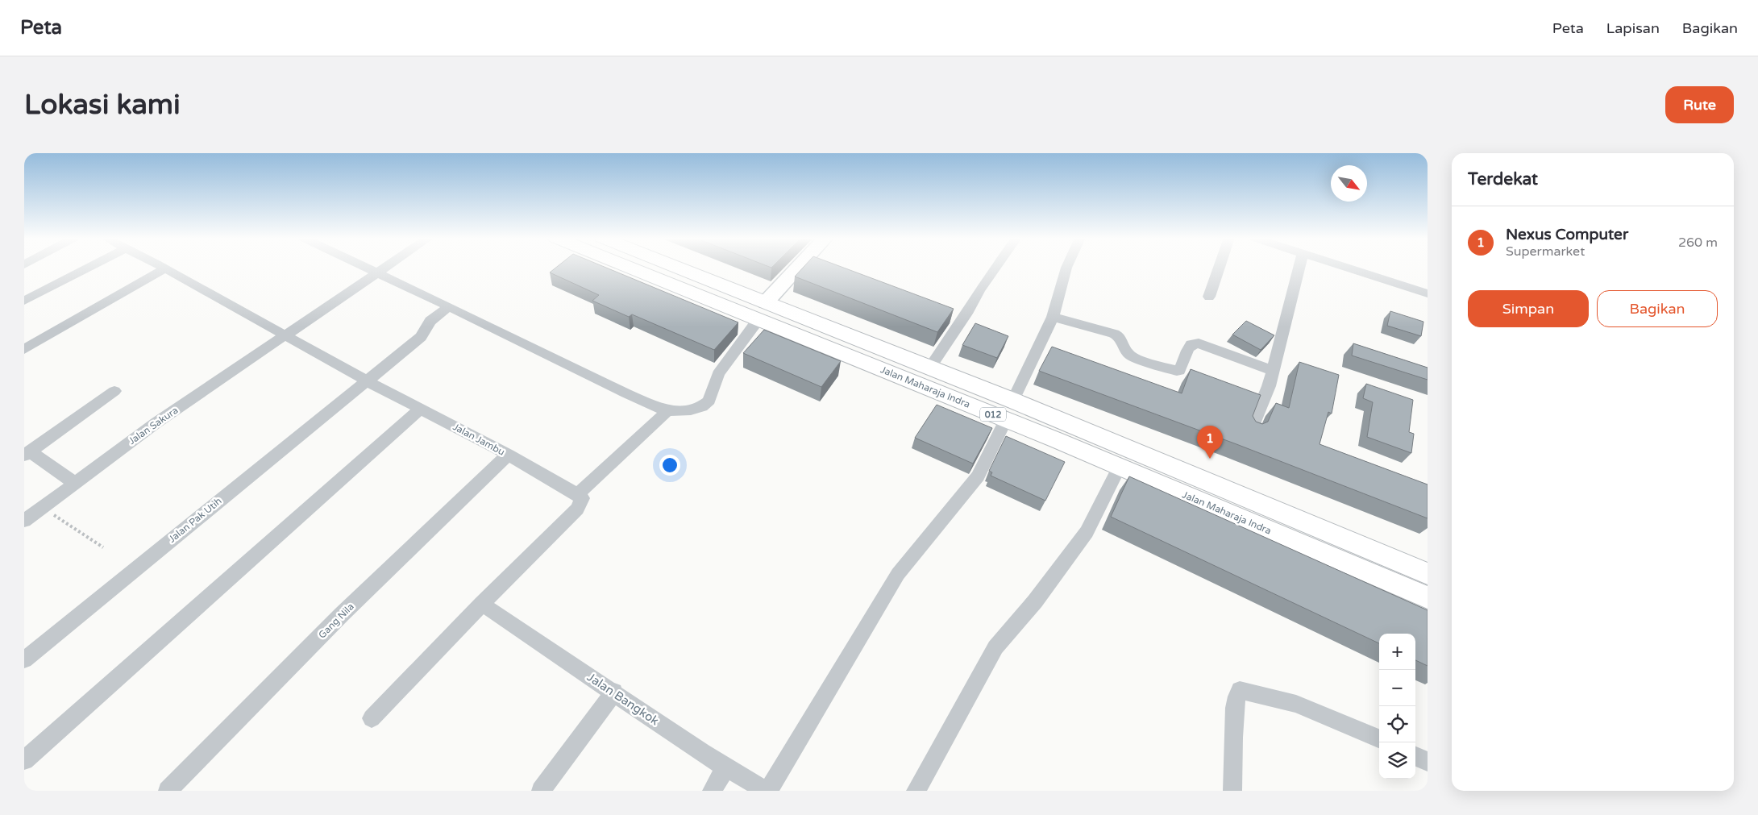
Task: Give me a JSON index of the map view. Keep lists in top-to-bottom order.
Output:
{
  "streets": {
    "highway": ["Jalan Maharaja Indra", "012"],
    "street": [
      "Jalan Sakura",
      "Jalan Jambu",
      "Jalan Pak Utih",
      "Gang Nila",
      "Jalan Bangkok"
    ]
  },
  "crossings": [
    ["Jalan Sakura", "Jalan Jambu"],
    ["Jalan Jambu", "Jalan Pak Utih"],
    ["Jalan Jambu", "Gang Nila"]
  ],
  "north": "bottom right",
  "page": {
    "header": "Peta",
    "nav": ["Peta", "Lapisan", "Bagikan"],
    "buttons": [
      "Rute",
      ["Simpan", "Bagikan"]
    ],
    "title": "Lokasi kami",
    "heading": "Terdekat",
    "list": [
      {
        "mark": "1",
        "name": "Nexus Computer",
        "note": "Supermarket",
        "value": "260 m"
      }
    ],
    "pins": "1",
    "map_buttons": ["+", "−"]
  }
}
